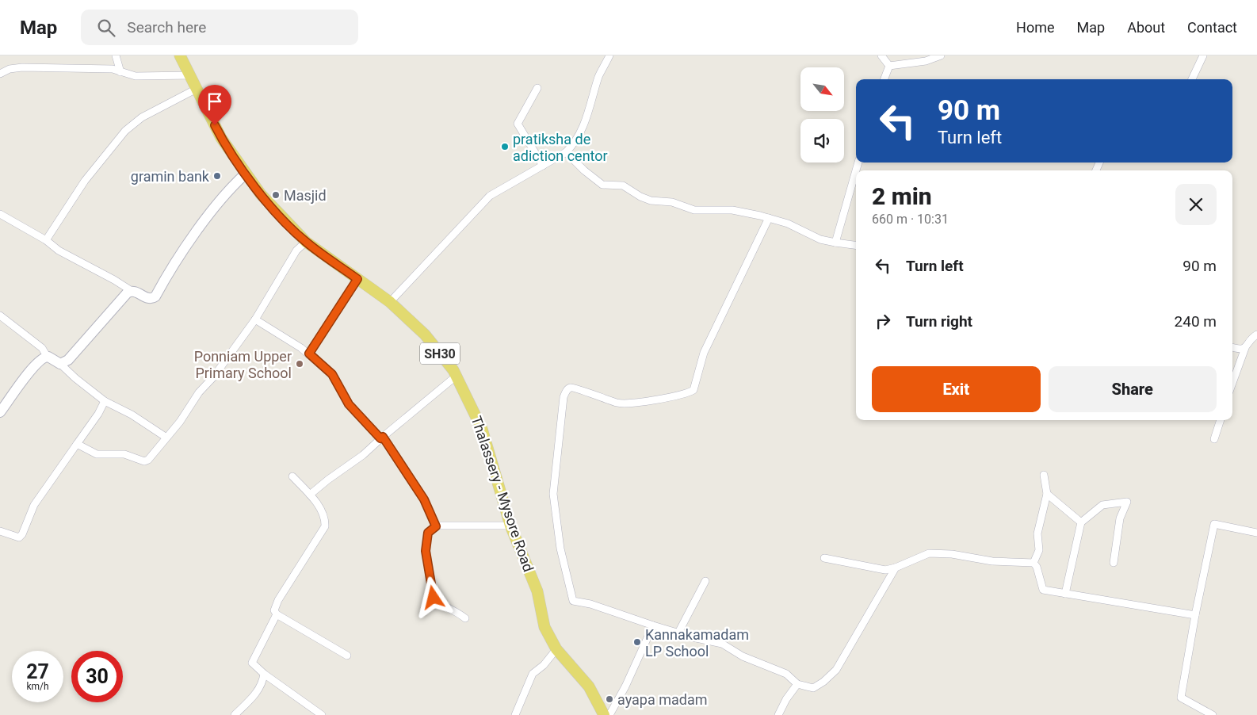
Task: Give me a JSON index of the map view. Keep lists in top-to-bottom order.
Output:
{
  "streets": {
    "main road": ["SH30", "Thalassery - Mysore Road"]
  },
  "places": [
    "pratiksha de adiction centor",
    "gramin bank",
    "Masjid",
    "Ponniam Upper Primary School",
    "Kannakamadam LP School",
    "ayapa madam"
  ],
  "north": "bottom right",
  "page": {
    "header": "Map",
    "search": "Search here",
    "nav": [
      "Home",
      "Map",
      "About",
      "Contact"
    ],
    "turn": ["90 m", "Turn left"],
    "heading": ["2 min", "660 m · 10:31"],
    "list": [
      {
        "name": "Turn left",
        "value": "90 m"
      },
      {
        "name": "Turn right",
        "value": "240 m"
      }
    ],
    "buttons": ["Exit", "Share"],
    "speed": "27 km/h",
    "limit": "30"
  }
}
